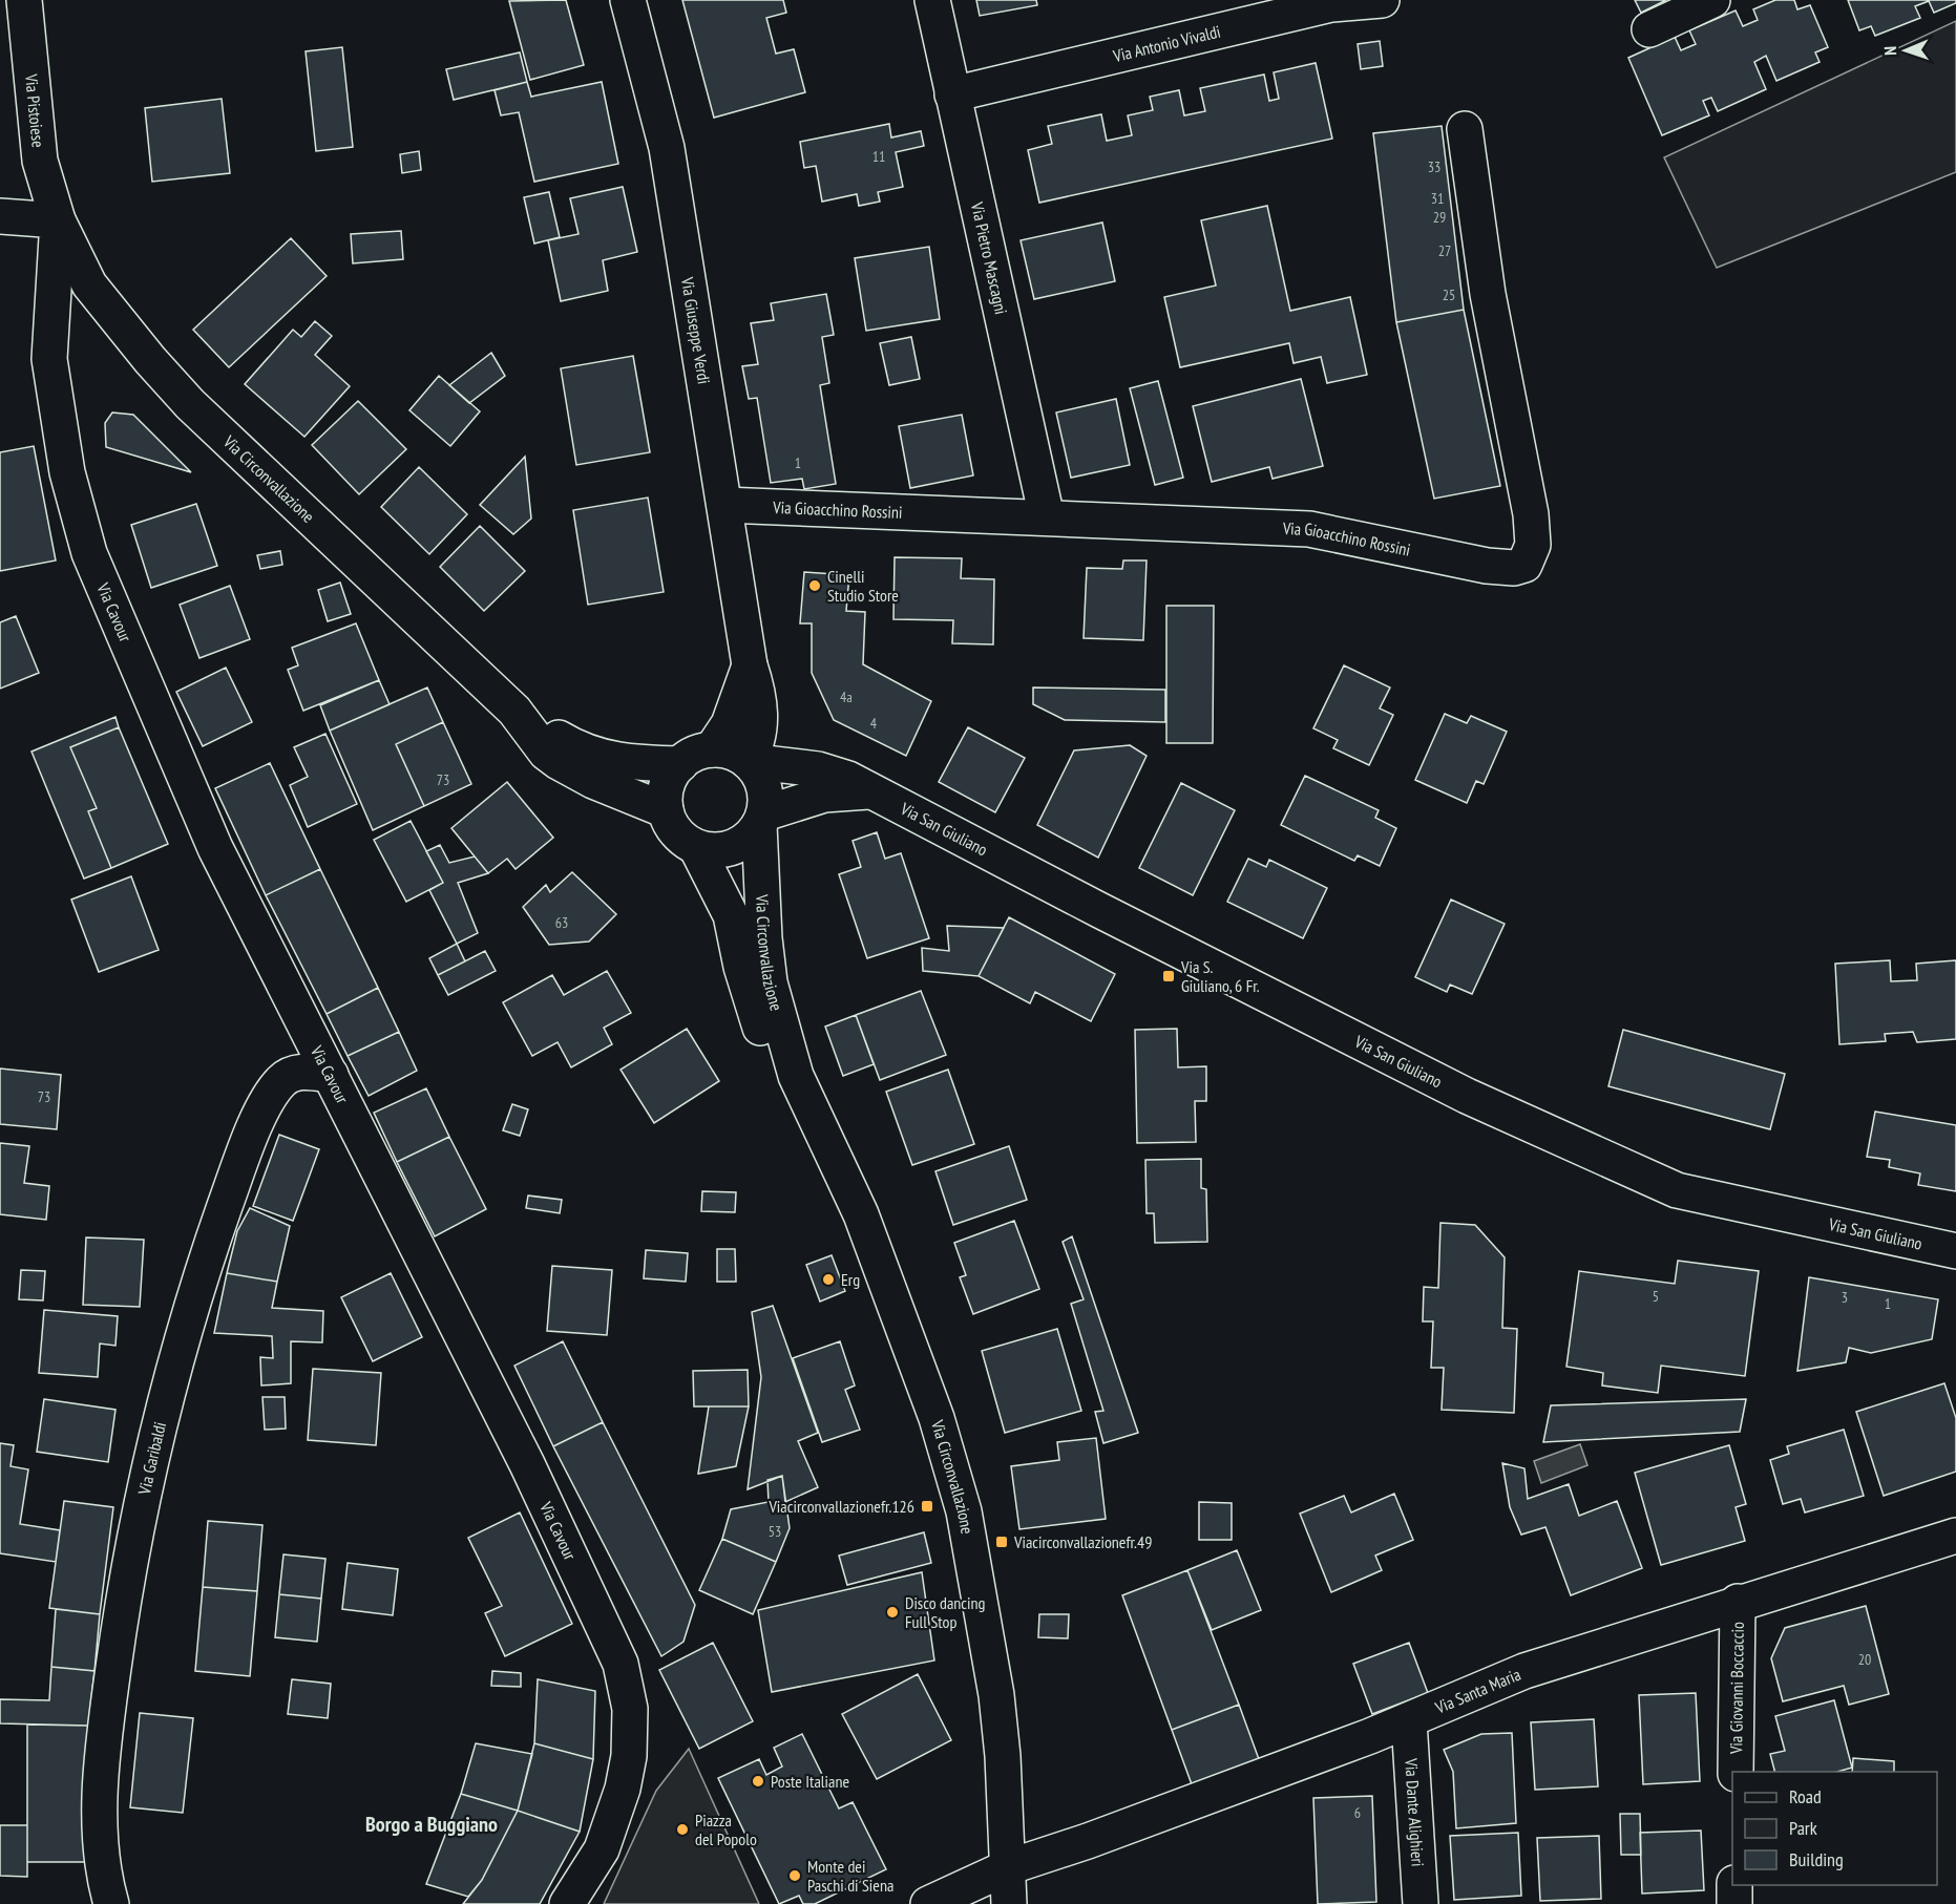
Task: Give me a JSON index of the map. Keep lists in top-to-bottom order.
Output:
{
  "streets": {
    "street": [
      "Via Antonio Vivaldi",
      "Via Pistoiese",
      "Via Pietro Mascagni",
      "Via Giuseppe Verdi",
      "Via Circonvallazione",
      "Via Gioacchino Rossini",
      "Via Cavour",
      "Via San Giuliano",
      "Via Garibaldi",
      "Via Giovanni Boccaccio",
      "Via Santa Maria",
      "Via Dante Alighieri"
    ]
  },
  "crossings": [
    ["Via Antonio Vivaldi", "Via Pietro Mascagni"],
    ["Via Pistoiese", "Via Circonvallazione"],
    ["Via Pistoiese", "Via Cavour"],
    ["Via Pietro Mascagni", "Via Gioacchino Rossini"],
    ["Via Giuseppe Verdi", "Via Circonvallazione"],
    ["Via Giuseppe Verdi", "Via Gioacchino Rossini"],
    ["Via Giuseppe Verdi", "Via San Giuliano"],
    ["Via Circonvallazione", "Via Cavour"],
    ["Via Circonvallazione", "Via San Giuliano"],
    ["Via Circonvallazione", "Via Santa Maria"],
    ["Via Cavour", "Via Garibaldi"],
    ["Via Giovanni Boccaccio", "Via Santa Maria"],
    ["Via Santa Maria", "Via Dante Alighieri"]
  ],
  "districts": ["Borgo a Buggiano"],
  "places": {
    "other": [
      "Cinelli Studio Store",
      "Erg",
      "Disco dancing Full Stop",
      "Poste Italiane",
      "Piazza del Popolo",
      "Monte dei Paschi di Siena"
    ],
    "transit": ["Via S. Giuliano, 6 Fr.", "Viacirconvallazionefr.126", "Viacirconvallazionefr.49"]
  },
  "house_numbers": [
    "11",
    "33",
    "31",
    "29",
    "27",
    "25",
    "1",
    "4a",
    "4",
    "73",
    "63",
    "73",
    "5",
    "3",
    "1",
    "53",
    "20",
    "6"
  ],
  "legend": ["Road", "Park", "Building"],
  "north": "left"
}
